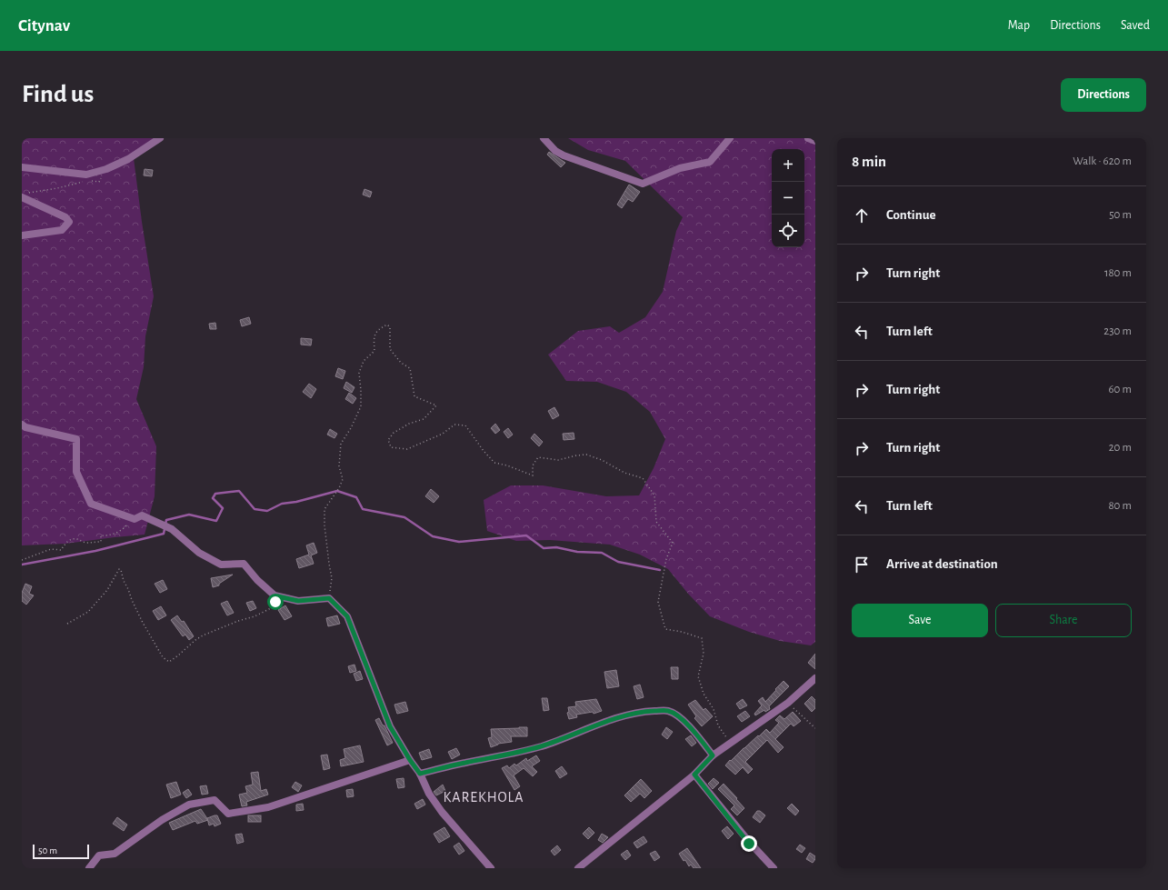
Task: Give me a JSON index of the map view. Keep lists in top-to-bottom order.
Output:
{
  "districts": ["KAREKHOLA"],
  "scale_bar": "50 m",
  "page": {
    "header": "Citynav",
    "nav": ["Map", "Directions", "Saved"],
    "buttons": [
      "Directions",
      ["Save", "Share"]
    ],
    "title": "Find us",
    "heading": ["8 min", "Walk · 620 m"],
    "map_buttons": ["+", "−"],
    "list": [
      ["Continue", "50 m"],
      ["Turn right", "180 m"],
      ["Turn left", "230 m"],
      ["Turn right", "60 m"],
      ["Turn right", "20 m"],
      ["Turn left", "80 m"],
      "Arrive at destination"
    ],
    "scale": "50 m"
  }
}
